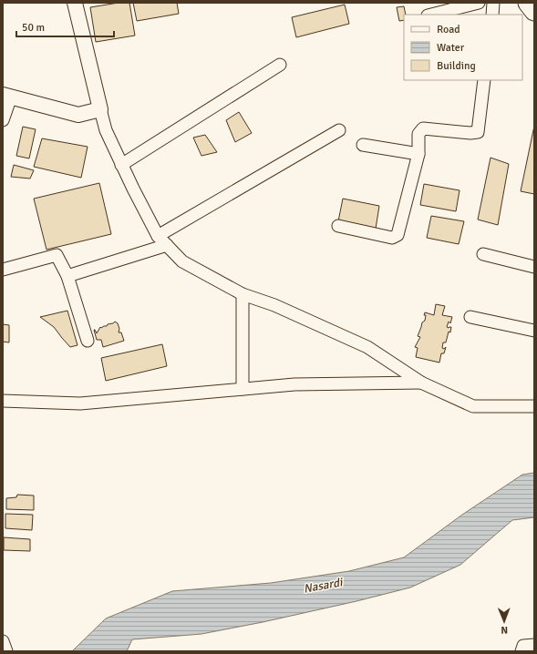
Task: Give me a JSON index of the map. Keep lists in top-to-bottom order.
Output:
{
  "water": ["Nasardi"],
  "legend": ["Road", "Water", "Building"],
  "scale_bar": "50 m",
  "north": "bottom"
}
